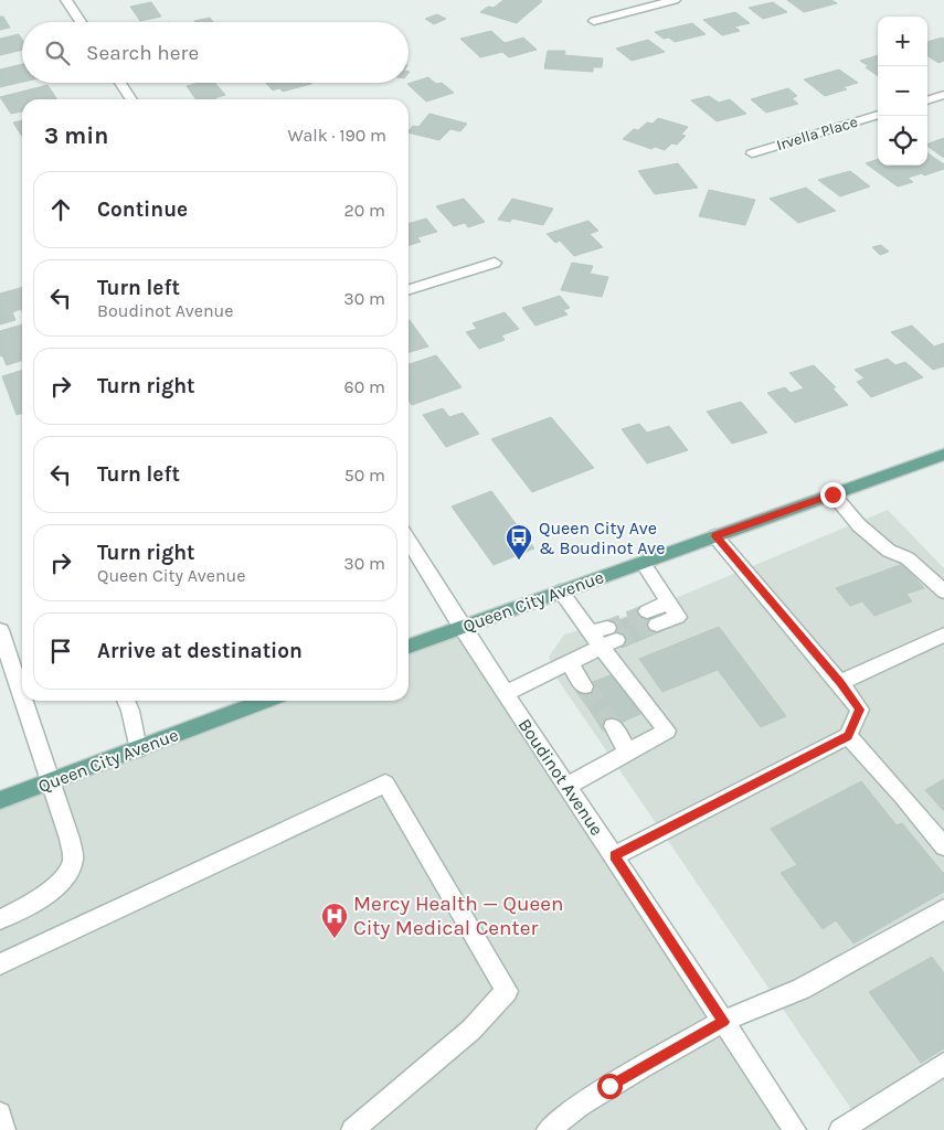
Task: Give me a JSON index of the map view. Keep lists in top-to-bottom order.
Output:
{
  "streets": {
    "main road": ["Queen City Avenue"],
    "street": ["Irvella Place", "Boudinot Avenue"]
  },
  "crossings": [
    ["Queen City Avenue", "Boudinot Avenue"]
  ],
  "places": {
    "bus stop": ["Queen City Ave & Boudinot Ave"],
    "hospital": ["Mercy Health — Queen City Medical Center"]
  },
  "page": {
    "map_buttons": ["+", "−"],
    "search": "Search here",
    "heading": ["3 min", "Walk · 190 m"],
    "list": [
      ["Continue", "20 m"],
      ["Turn left", "Boudinot Avenue", "30 m"],
      ["Turn right", "60 m"],
      ["Turn left", "50 m"],
      ["Turn right", "Queen City Avenue", "30 m"],
      "Arrive at destination"
    ]
  }
}
